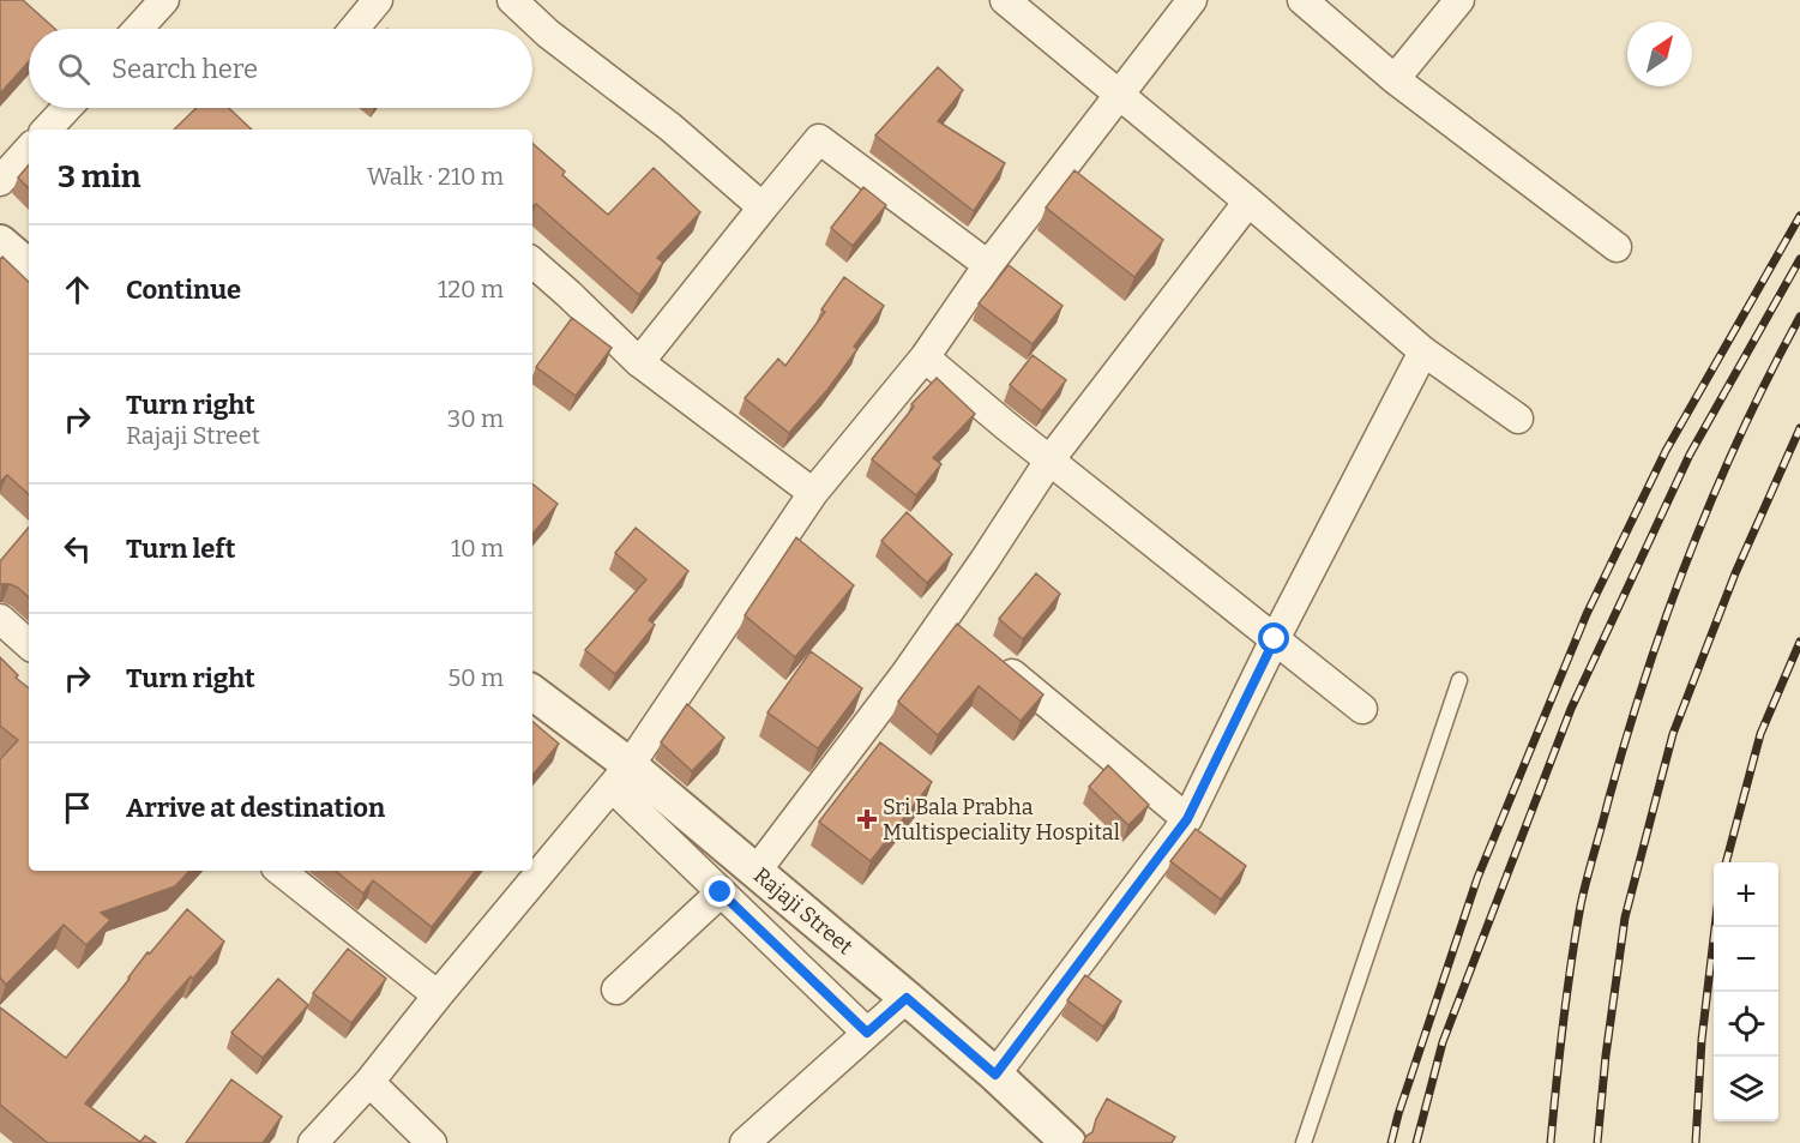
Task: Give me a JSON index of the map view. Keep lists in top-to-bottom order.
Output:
{
  "streets": {
    "street": ["Rajaji Street"]
  },
  "places": {
    "health": ["Sri Bala Prabha Multispeciality Hospital"]
  },
  "north": "top right",
  "page": {
    "search": "Search here",
    "heading": ["3 min", "Walk · 210 m"],
    "list": [
      ["Continue", "120 m"],
      ["Turn right", "Rajaji Street", "30 m"],
      ["Turn left", "10 m"],
      ["Turn right", "50 m"],
      "Arrive at destination"
    ],
    "map_buttons": ["+", "−"]
  }
}
